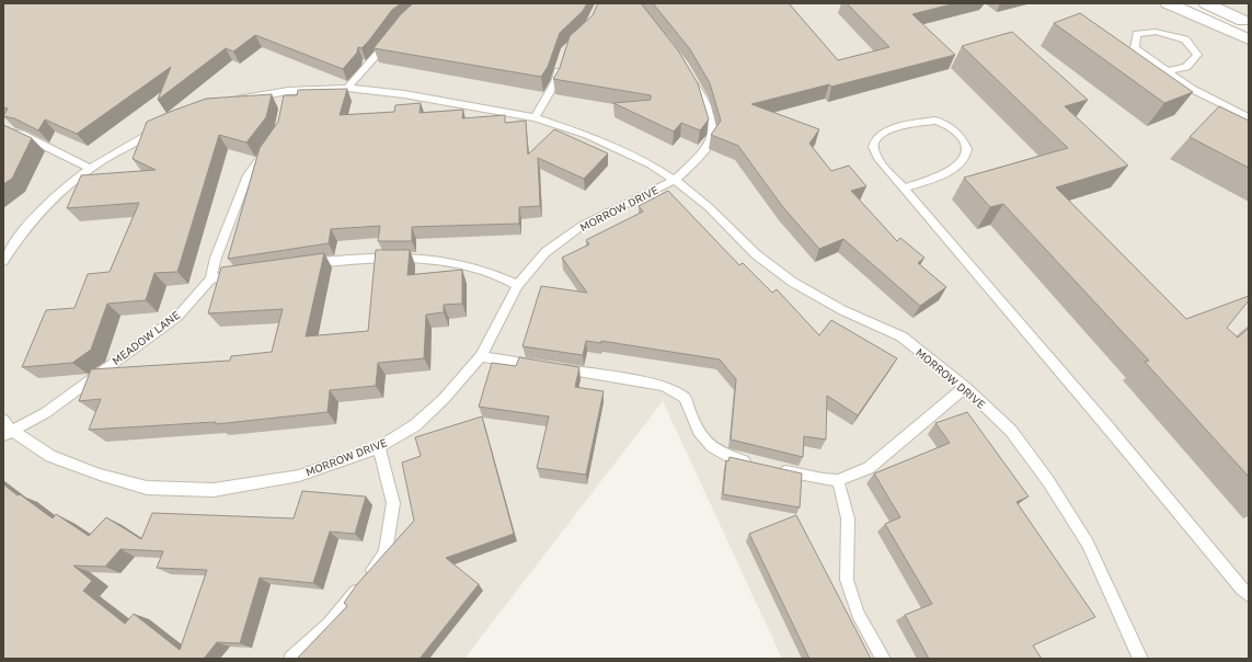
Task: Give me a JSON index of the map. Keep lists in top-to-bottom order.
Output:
{
  "streets": {
    "lane": ["MORROW DRIVE", "MEADOW LANE"]
  },
  "crossings": [
    ["MORROW DRIVE", "MEADOW LANE"]
  ]
}
